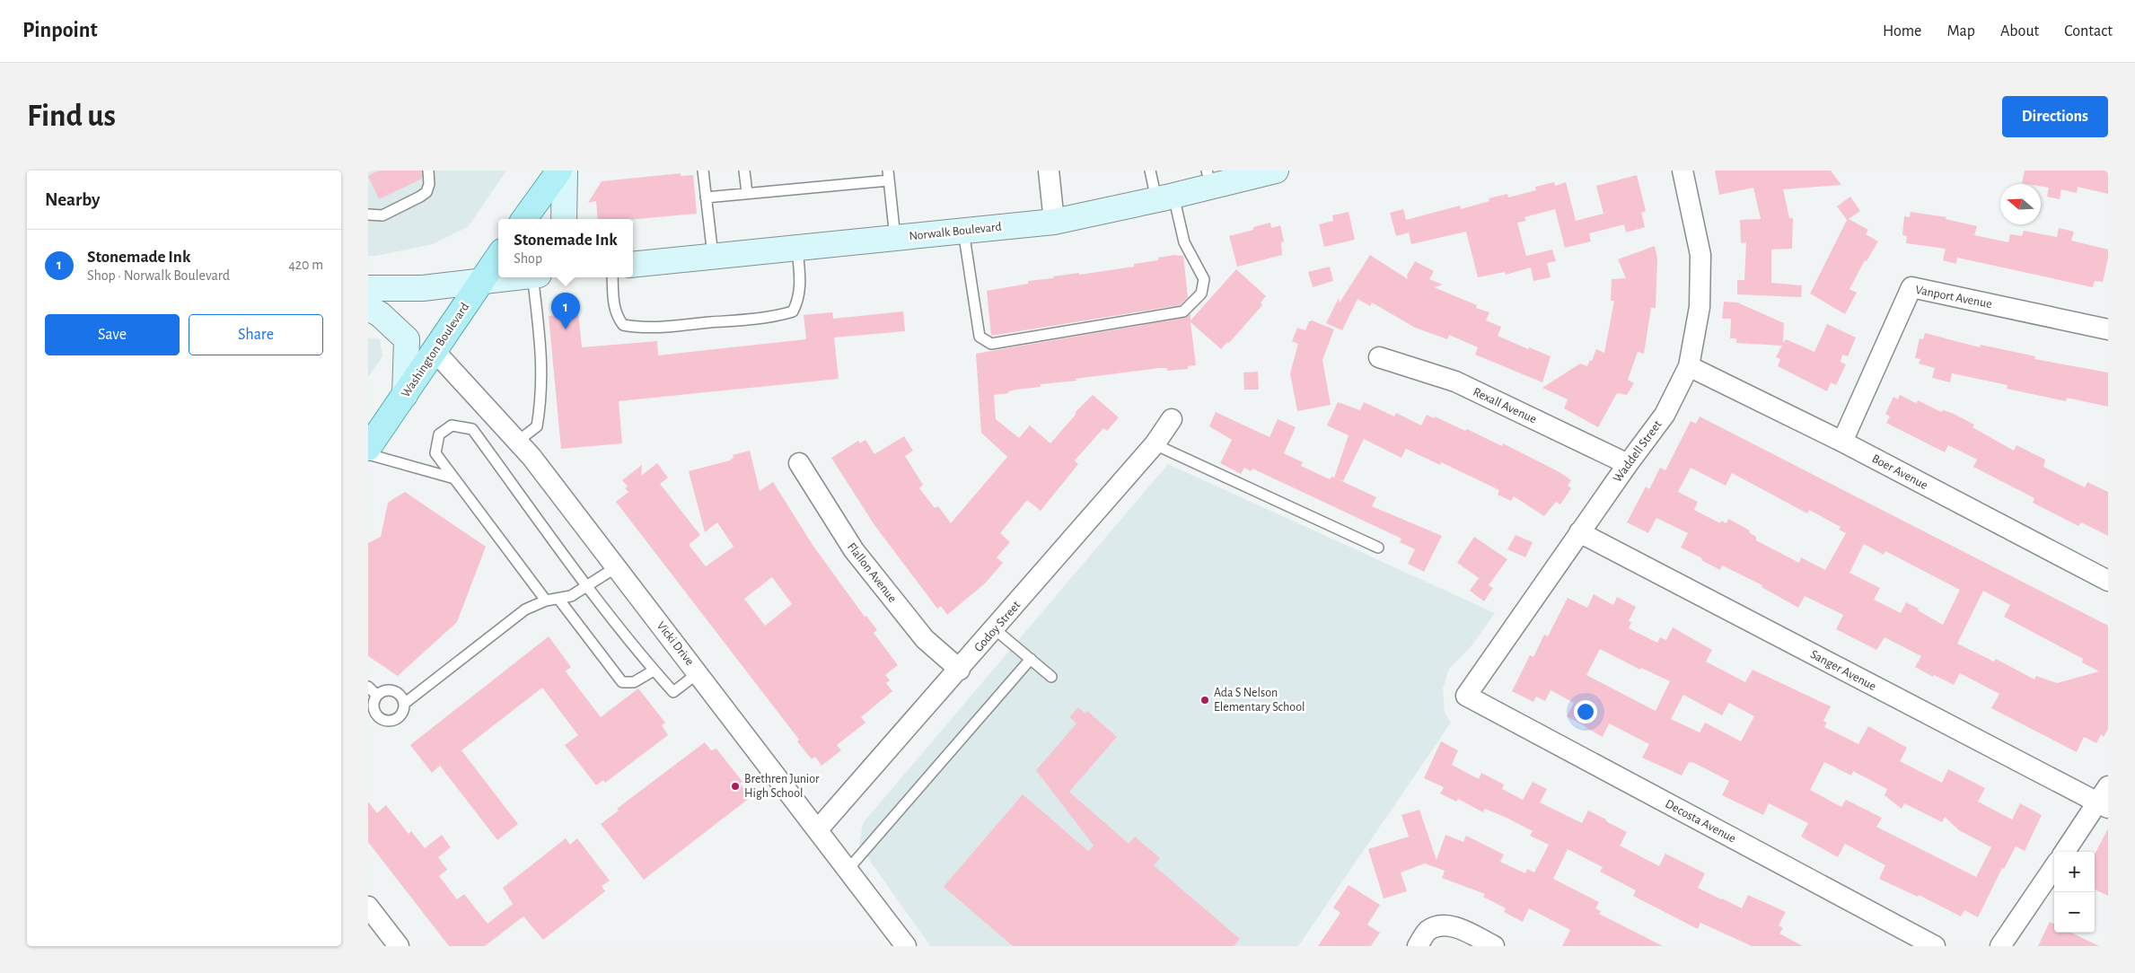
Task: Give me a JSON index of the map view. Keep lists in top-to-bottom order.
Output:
{
  "streets": {
    "main road": ["Norwalk Boulevard", "Washington Boulevard"],
    "street": [
      "Vanport Avenue",
      "Rexall Avenue",
      "Waddell Street",
      "Boer Avenue",
      "Flallon Avenue",
      "Godoy Street",
      "Vicki Drive",
      "Sanger Avenue",
      "Decosta Avenue"
    ]
  },
  "crossings": [
    ["Vanport Avenue", "Boer Avenue"],
    ["Washington Boulevard", "Vicki Drive"],
    ["Rexall Avenue", "Waddell Street"],
    ["Waddell Street", "Boer Avenue"],
    ["Waddell Street", "Sanger Avenue"],
    ["Waddell Street", "Decosta Avenue"],
    ["Flallon Avenue", "Godoy Street"],
    ["Godoy Street", "Vicki Drive"]
  ],
  "places": ["Ada S Nelson Elementary School", "Brethren Junior High School"],
  "north": "left",
  "page": {
    "header": "Pinpoint",
    "nav": [
      "Home",
      "Map",
      "About",
      "Contact"
    ],
    "buttons": [
      "Directions",
      ["Save", "Share"]
    ],
    "title": "Find us",
    "heading": "Nearby",
    "popup": ["Stonemade Ink", "Shop"],
    "list": [
      {
        "mark": "1",
        "name": "Stonemade Ink",
        "note": "Shop · Norwalk Boulevard",
        "value": "420 m"
      }
    ],
    "pins": "1",
    "map_buttons": ["+", "−"]
  }
}
